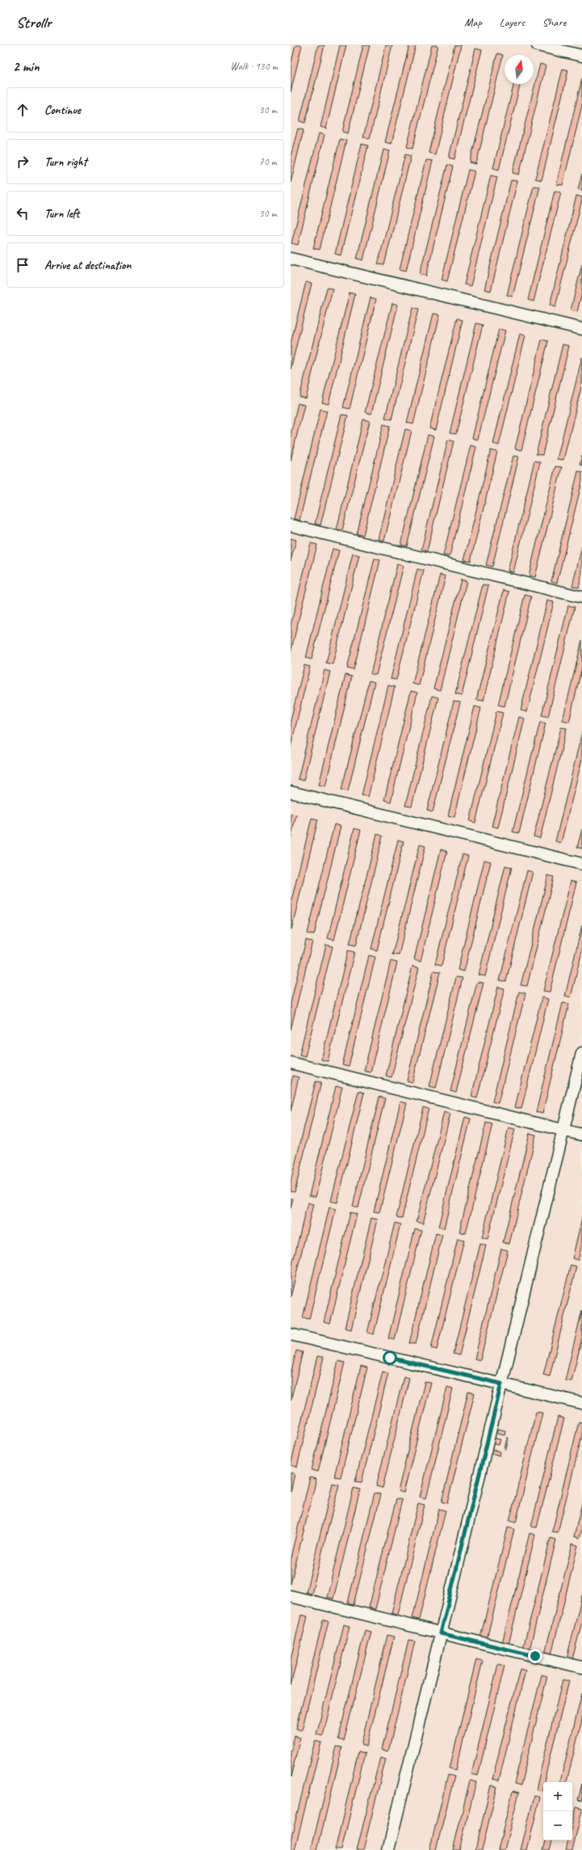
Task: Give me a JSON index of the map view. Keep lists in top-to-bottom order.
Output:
{
  "north": "top",
  "page": {
    "header": "Strollr",
    "nav": ["Map", "Layers", "Share"],
    "heading": ["2 min", "Walk · 130 m"],
    "list": [
      ["Continue", "30 m"],
      ["Turn right", "70 m"],
      ["Turn left", "30 m"],
      "Arrive at destination"
    ],
    "map_buttons": ["+", "−"]
  }
}
